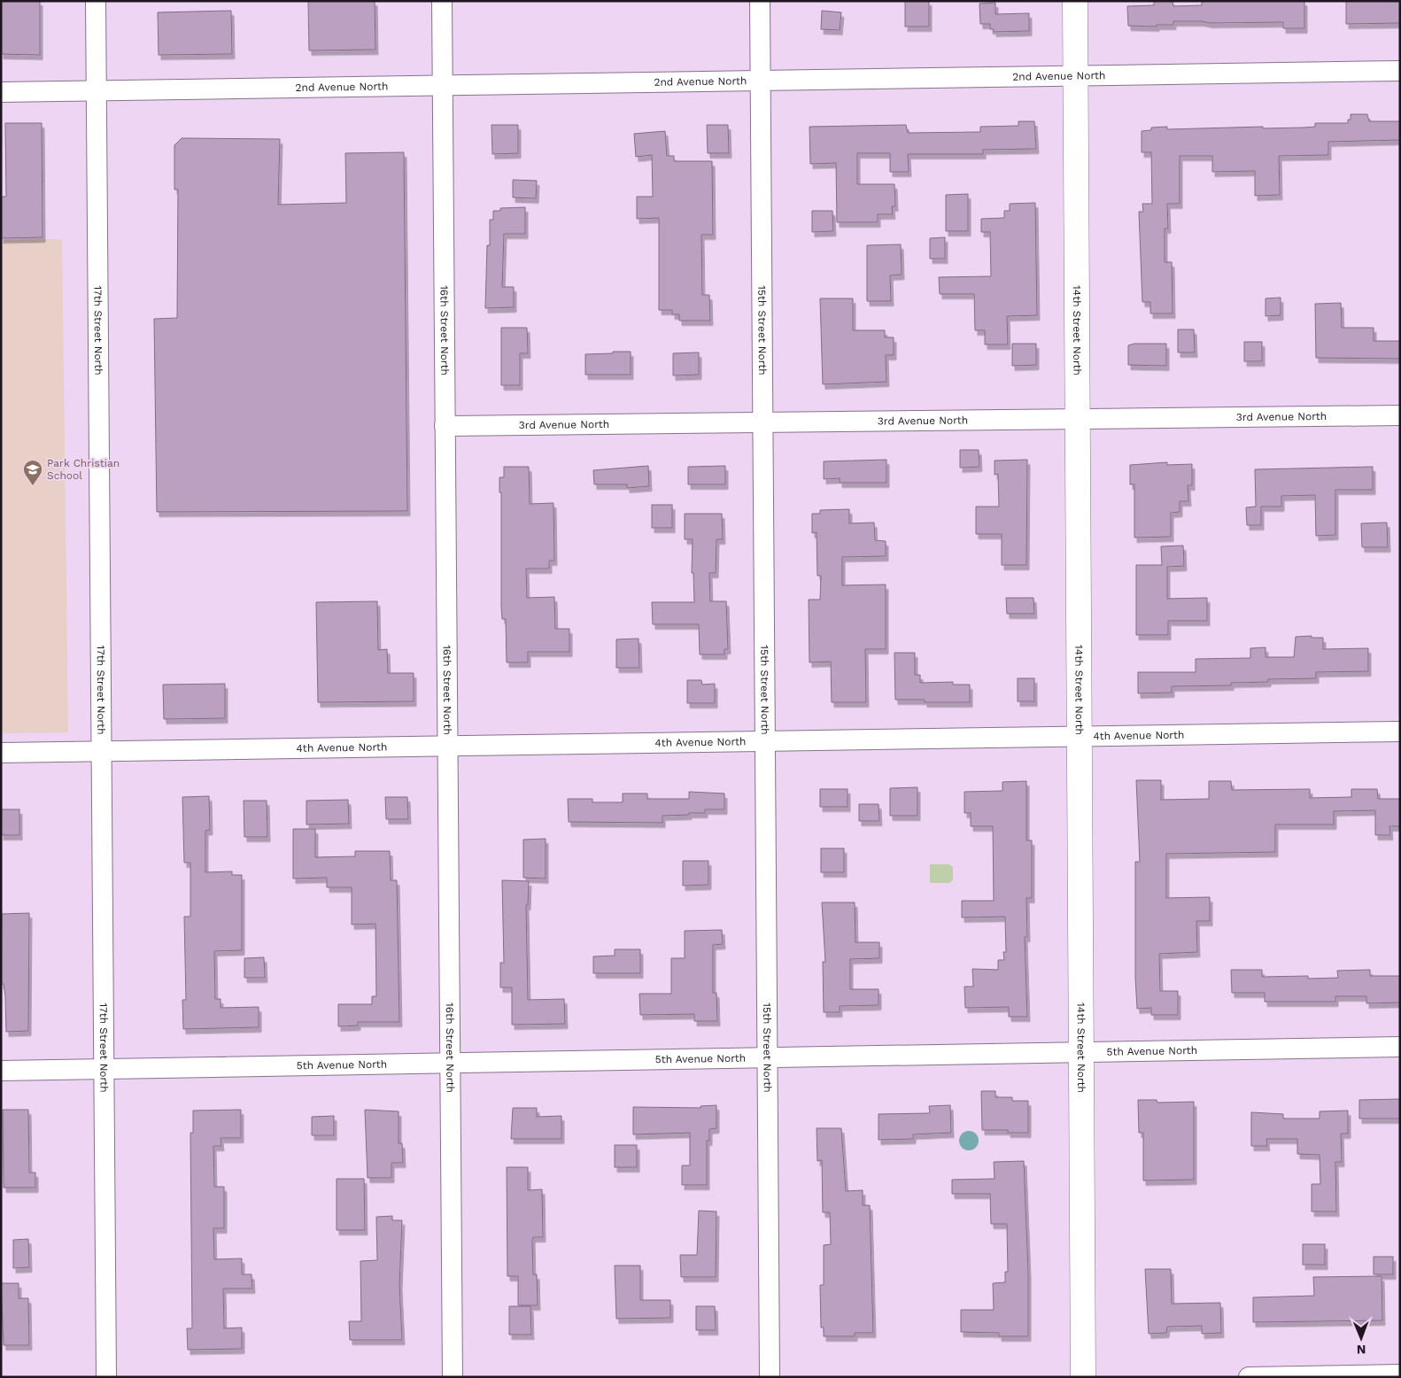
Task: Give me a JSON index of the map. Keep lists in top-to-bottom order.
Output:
{
  "streets": {
    "street": [
      "2nd Avenue North",
      "17th Street North",
      "16th Street North",
      "15th Street North",
      "14th Street North",
      "3rd Avenue North",
      "4th Avenue North",
      "5th Avenue North"
    ]
  },
  "crossings": [
    ["2nd Avenue North", "17th Street North"],
    ["2nd Avenue North", "16th Street North"],
    ["2nd Avenue North", "15th Street North"],
    ["2nd Avenue North", "14th Street North"],
    ["17th Street North", "4th Avenue North"],
    ["17th Street North", "5th Avenue North"],
    ["16th Street North", "3rd Avenue North"],
    ["16th Street North", "4th Avenue North"],
    ["16th Street North", "5th Avenue North"],
    ["15th Street North", "3rd Avenue North"],
    ["15th Street North", "4th Avenue North"],
    ["15th Street North", "5th Avenue North"],
    ["14th Street North", "3rd Avenue North"],
    ["14th Street North", "4th Avenue North"],
    ["14th Street North", "5th Avenue North"]
  ],
  "places": {
    "school or university": ["Park Christian School"]
  },
  "north": "bottom"
}
